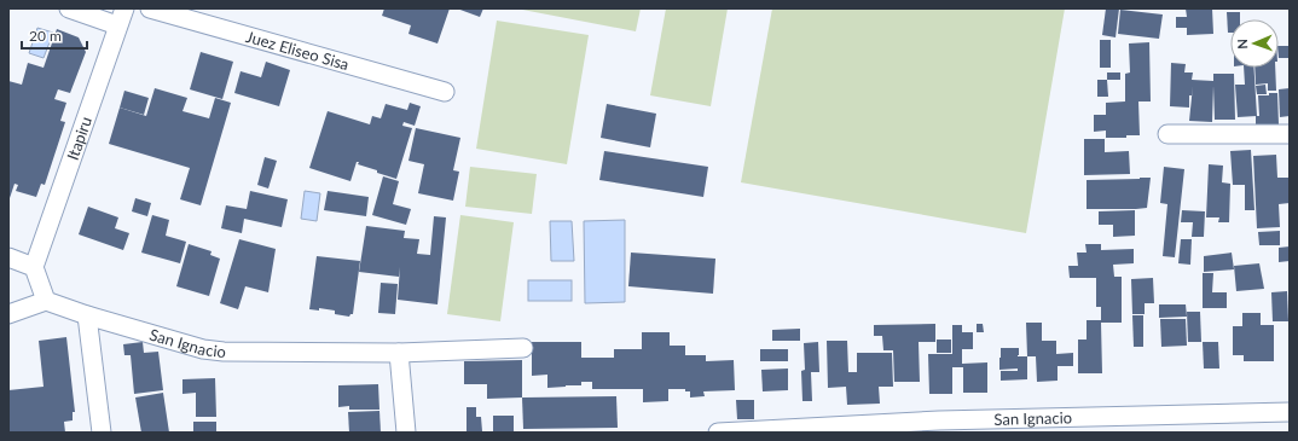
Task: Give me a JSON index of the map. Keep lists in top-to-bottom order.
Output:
{
  "streets": {
    "street": ["Juez Eliseo Sisa", "Itapiru", "San Ignacio"]
  },
  "scale_bar": "20 m",
  "north": "left"
}
